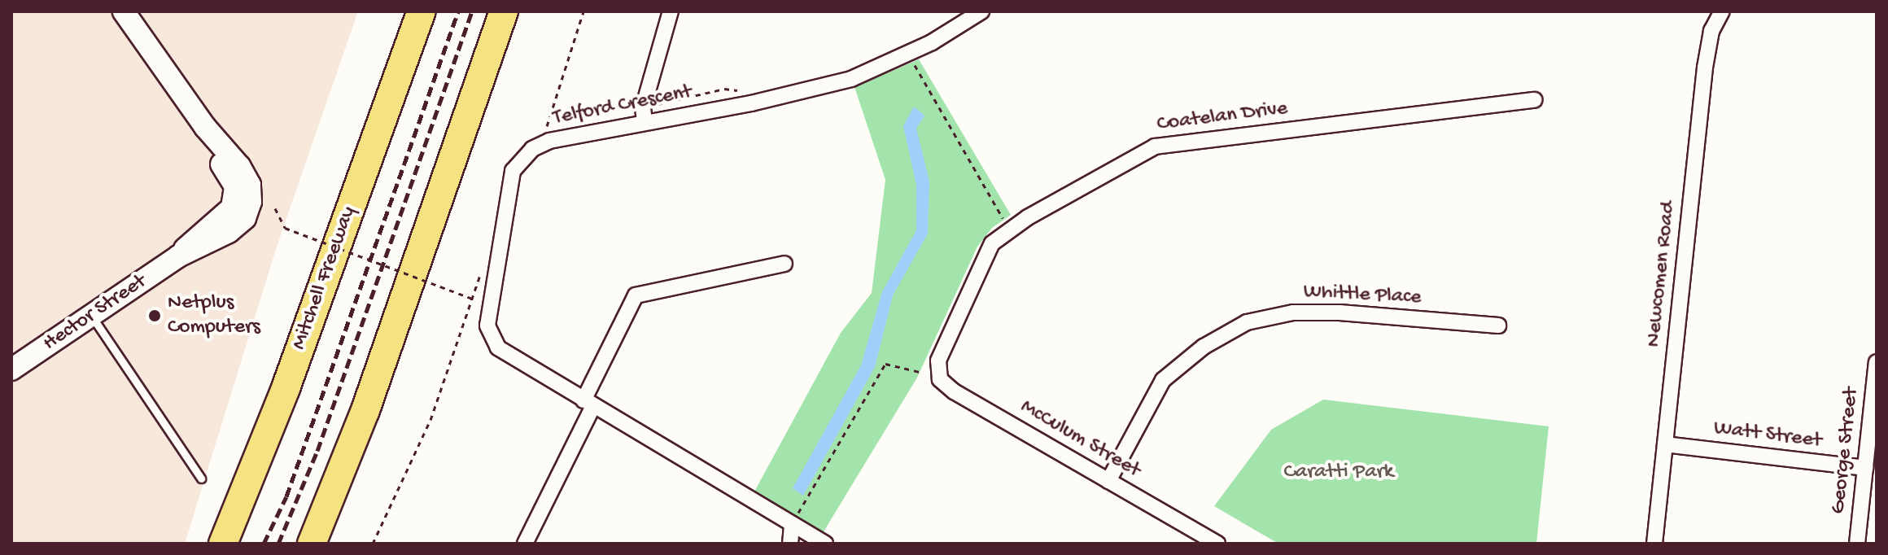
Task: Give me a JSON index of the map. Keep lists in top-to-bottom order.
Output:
{
  "streets": {
    "highway": ["Mitchell Freeway"],
    "main road": ["Hector Street"],
    "street": [
      "Telford Crescent",
      "Coatelan Drive",
      "Newcomen Road",
      "Whittle Place",
      "Watt Street",
      "McCulum Street",
      "George Street"
    ]
  },
  "crossings": [
    ["Coatelan Drive", "McCulum Street"],
    ["Newcomen Road", "Watt Street"],
    ["Whittle Place", "McCulum Street"],
    ["Watt Street", "George Street"]
  ],
  "parks": ["Caratti Park"],
  "places": ["Netplus Computers"]
}
